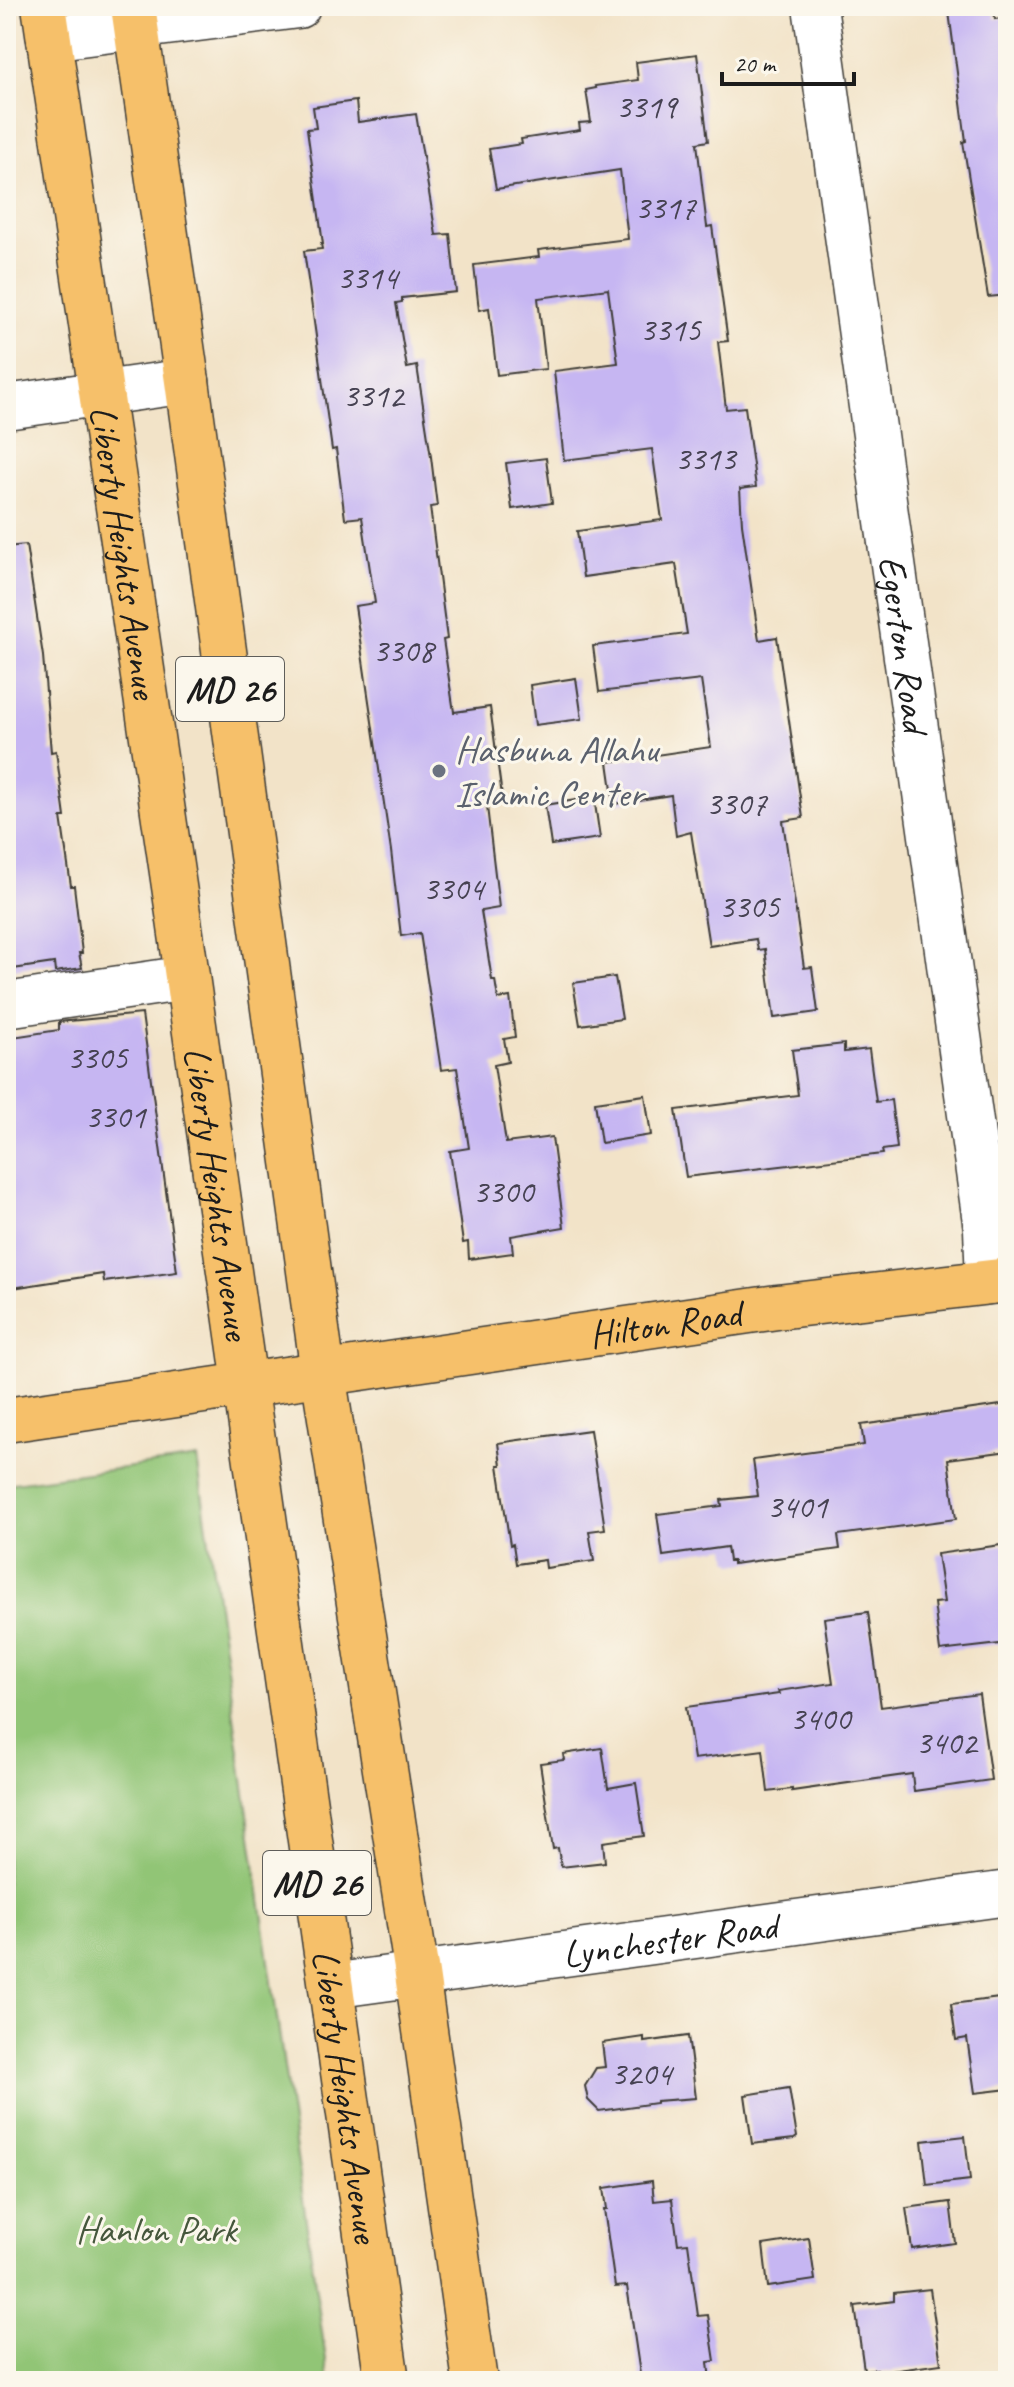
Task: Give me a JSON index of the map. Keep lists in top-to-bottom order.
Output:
{
  "streets": {
    "main road": ["Liberty Heights Avenue", "MD 26", "Hilton Road"],
    "street": ["Egerton Road", "Lynchester Road"]
  },
  "crossings": [
    ["Liberty Heights Avenue", "Hilton Road"],
    ["Liberty Heights Avenue", "Lynchester Road"],
    ["Egerton Road", "Hilton Road"]
  ],
  "parks": ["Hanlon Park"],
  "places": ["Hasbuna Allahu Islamic Center"],
  "house_numbers": [
    "3319",
    "3317",
    "3314",
    "3315",
    "3312",
    "3313",
    "3308",
    "3307",
    "3304",
    "3305",
    "3305",
    "3301",
    "3300",
    "3401",
    "3400",
    "3402",
    "3204"
  ],
  "scale_bar": "20 m"
}
